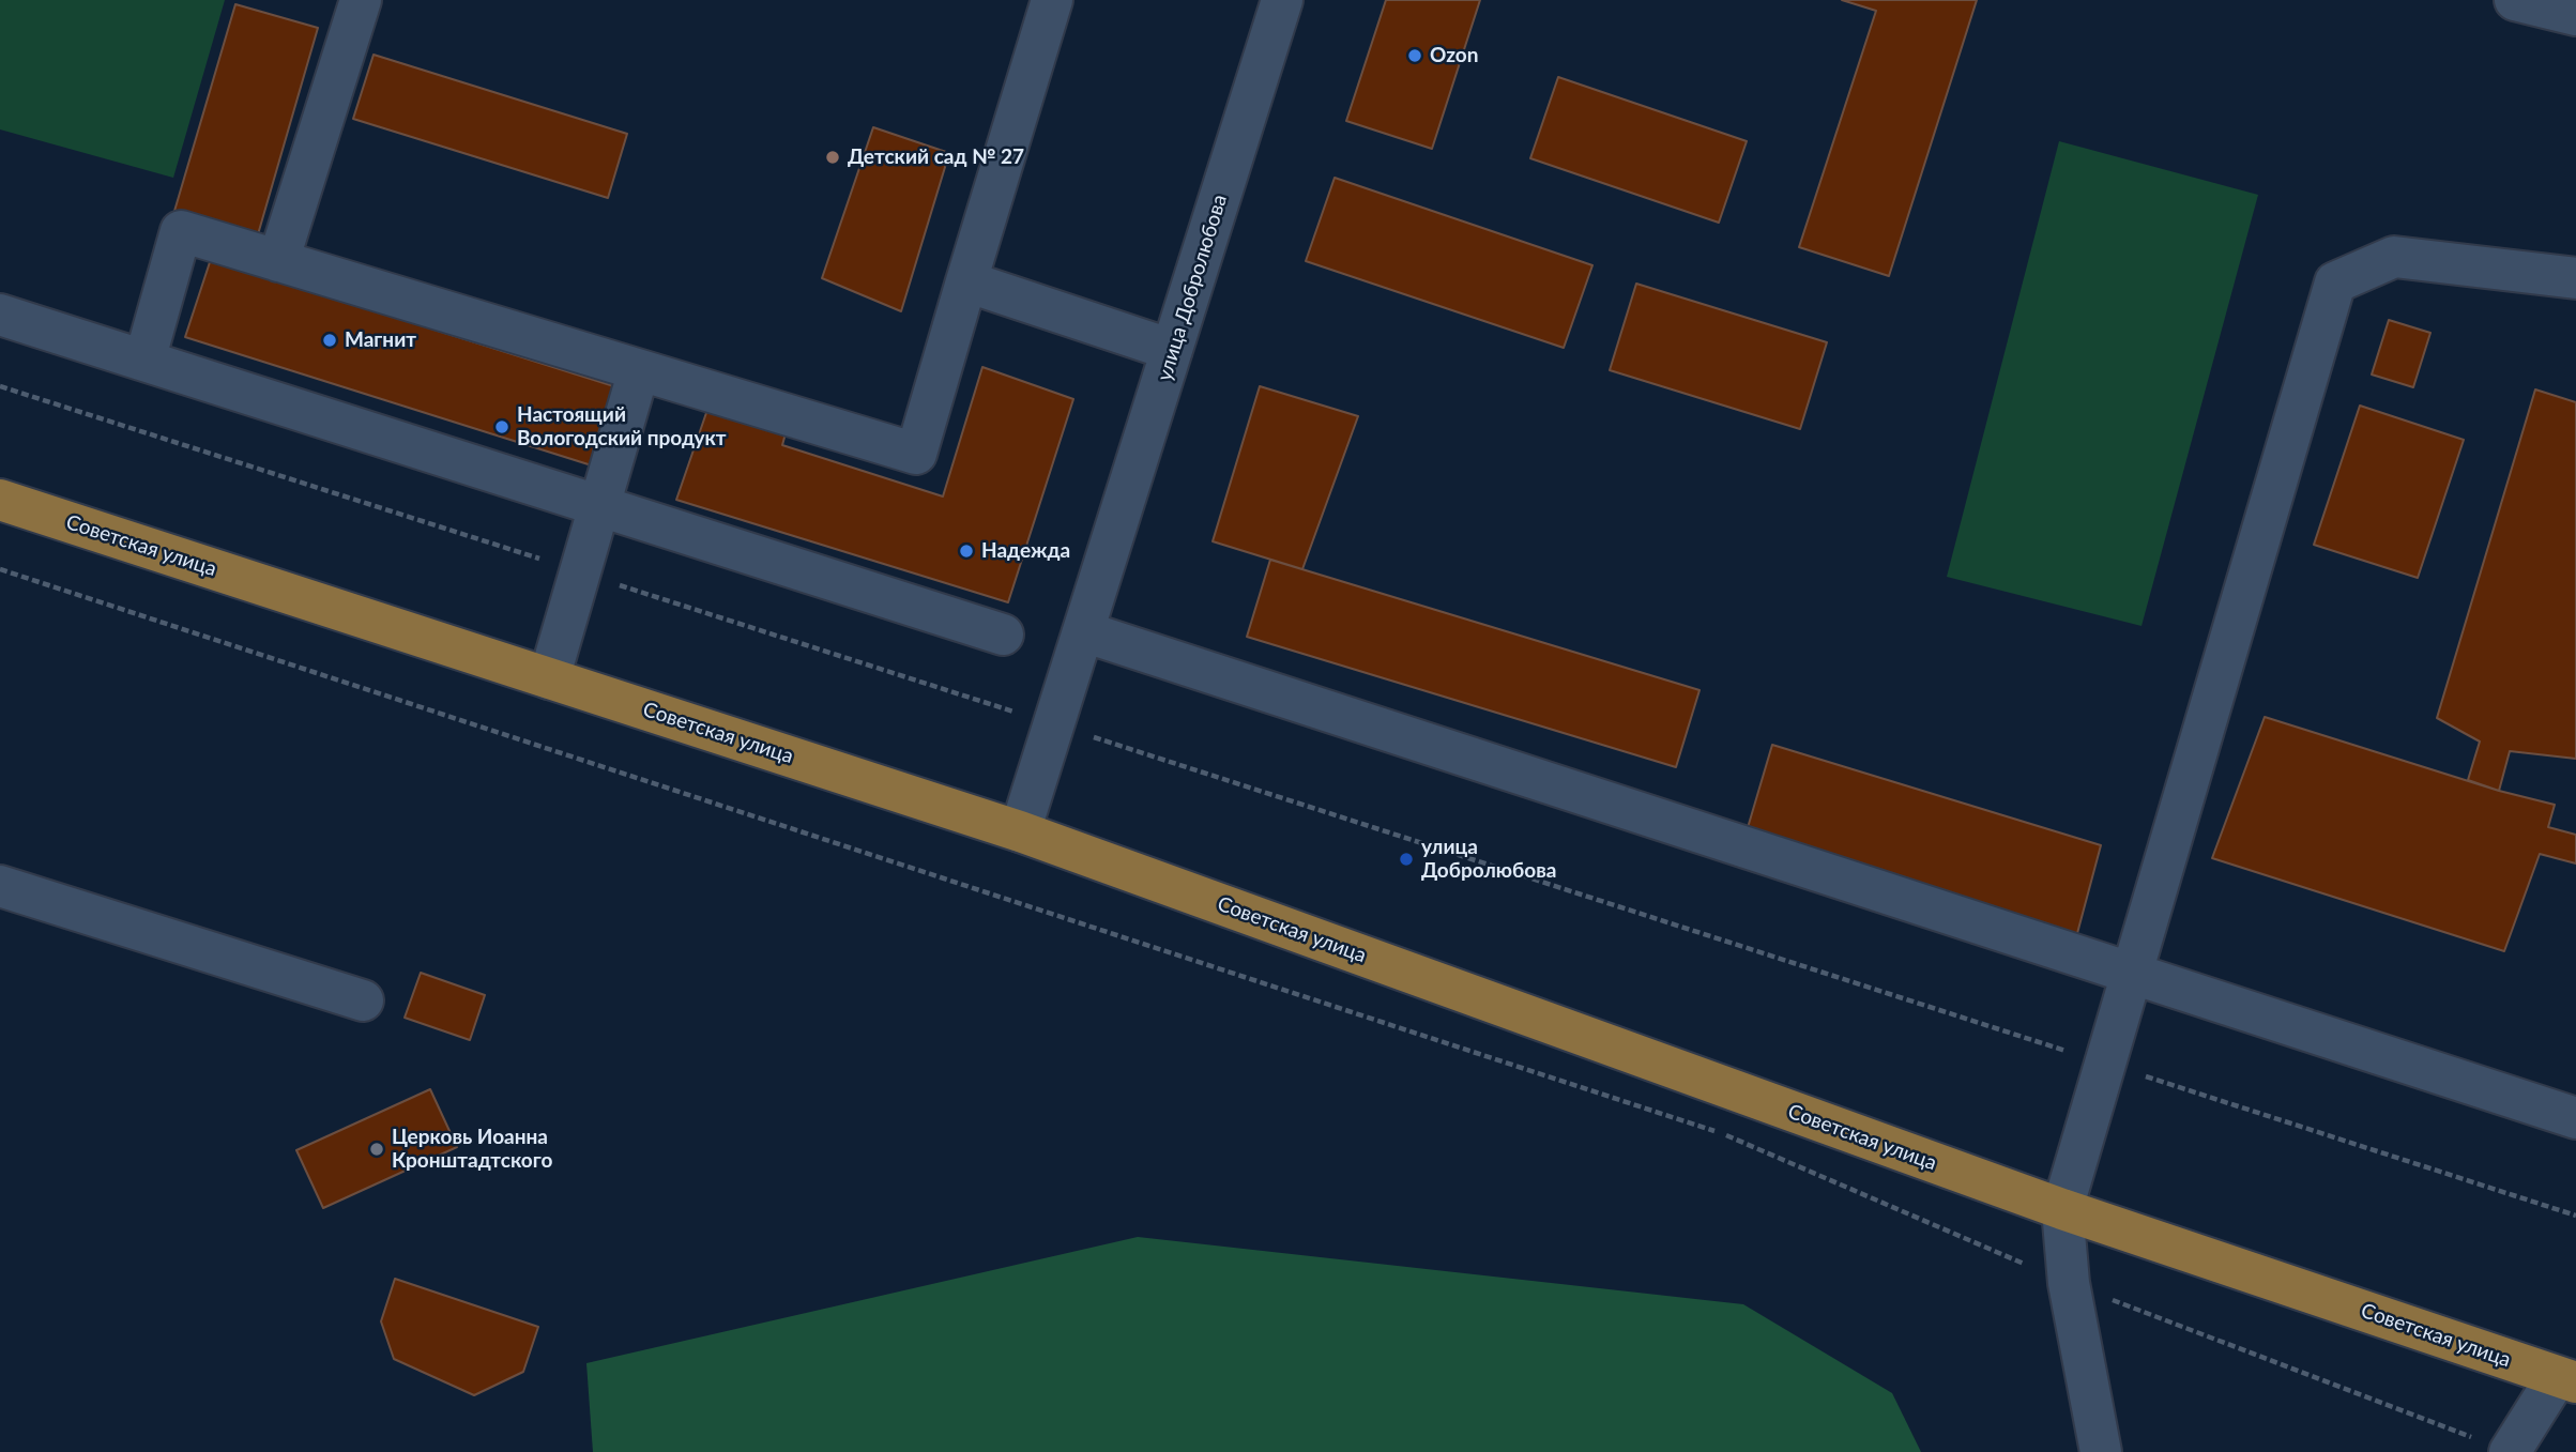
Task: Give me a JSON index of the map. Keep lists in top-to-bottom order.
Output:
{
  "streets": {
    "main road": ["Советская улица"],
    "street": ["улица Добролюбова"]
  },
  "crossings": [
    ["улица Добролюбова", "Советская улица"]
  ],
  "places": [
    "Ozon",
    "Детский сад № 27",
    "Магнит",
    "Настоящий Вологодский продукт",
    "Надежда",
    "улица Добролюбова",
    "Церковь Иоанна Кронштадтского"
  ]
}
